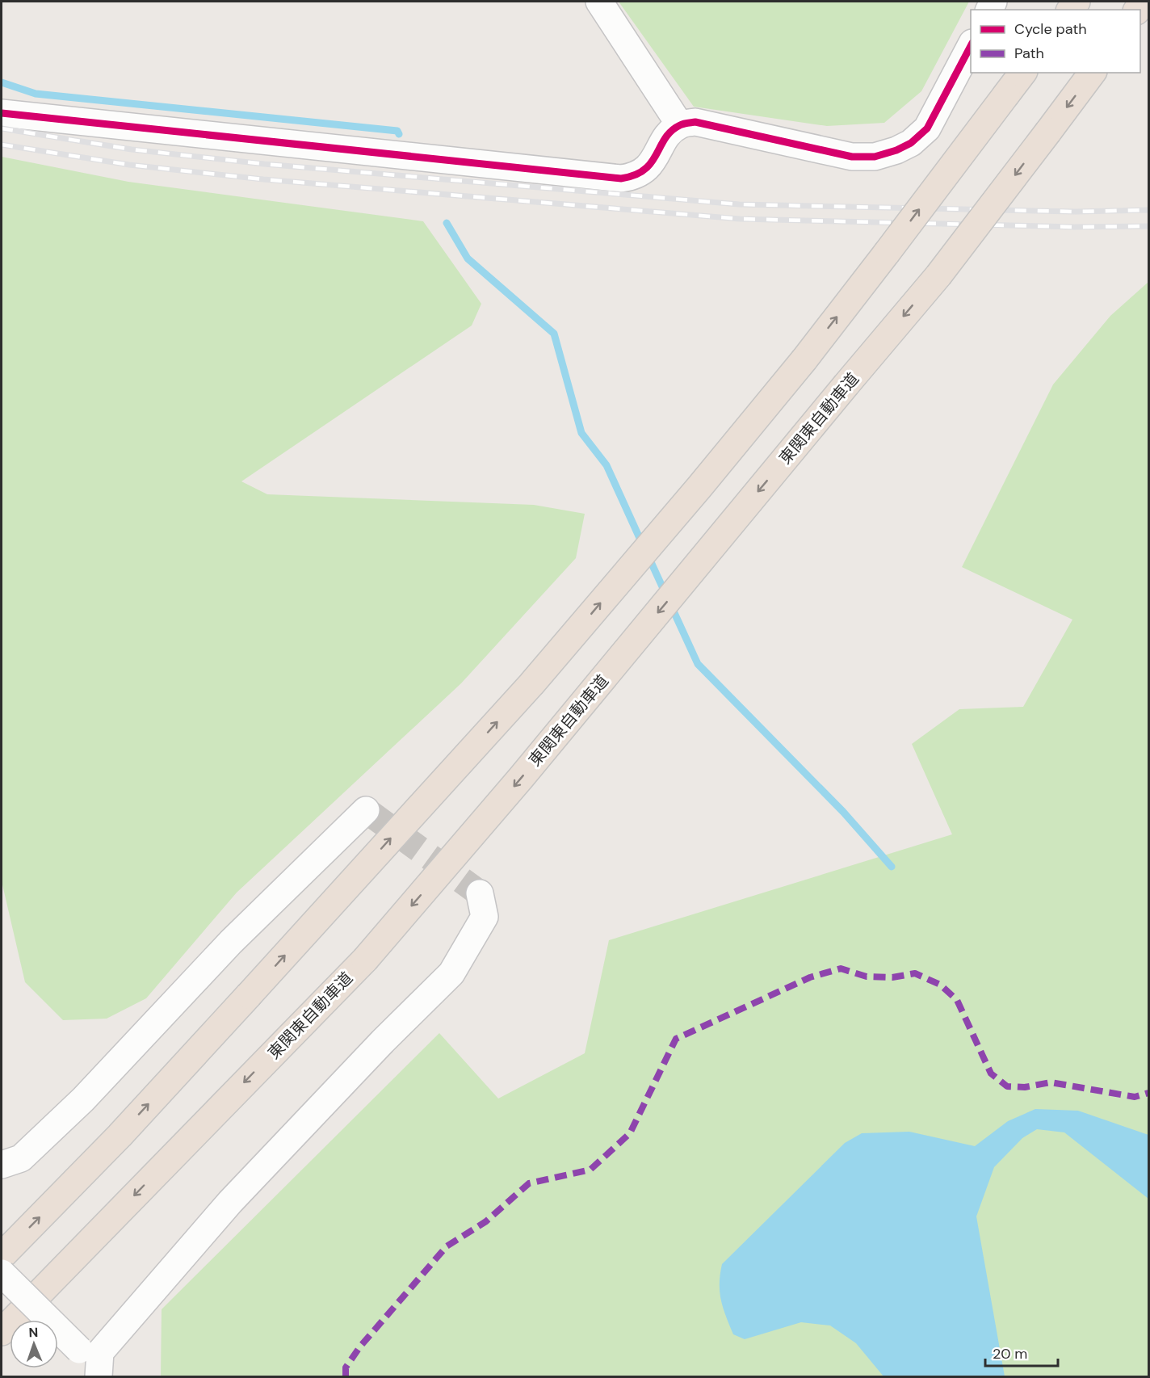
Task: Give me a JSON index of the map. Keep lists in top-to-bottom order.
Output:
{
  "streets": {
    "highway": ["東関東自動車道"]
  },
  "legend": ["Cycle path", "Path"],
  "scale_bar": "20 m",
  "north": "top"
}
